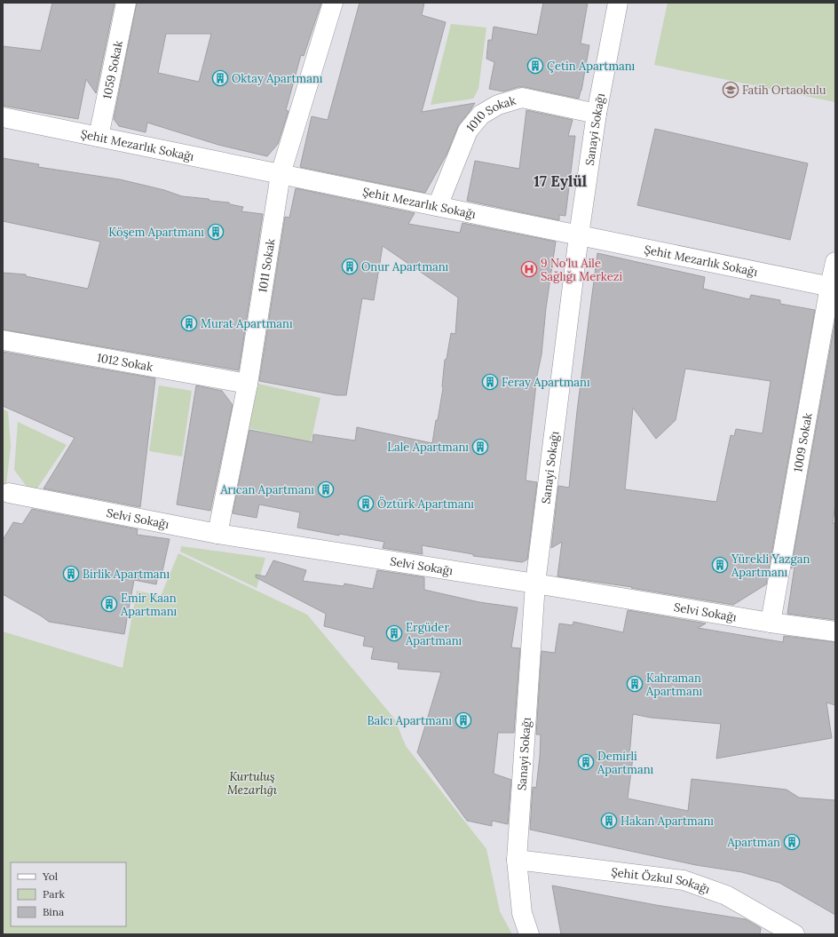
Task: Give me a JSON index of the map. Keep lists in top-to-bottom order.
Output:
{
  "streets": {
    "street": [
      "1059 Sokak",
      "1010 Sokak",
      "Sanayi Sokağı",
      "Şehit Mezarlık Sokağı",
      "1011 Sokak",
      "1012 Sokak",
      "1009 Sokak",
      "Selvi Sokağı",
      "Şehit Özkul Sokağı"
    ]
  },
  "crossings": [
    ["1059 Sokak", "Şehit Mezarlık Sokağı"],
    ["1010 Sokak", "Sanayi Sokağı"],
    ["1010 Sokak", "Şehit Mezarlık Sokağı"],
    ["Sanayi Sokağı", "Şehit Mezarlık Sokağı"],
    ["Sanayi Sokağı", "Selvi Sokağı"],
    ["Sanayi Sokağı", "Şehit Özkul Sokağı"],
    ["Şehit Mezarlık Sokağı", "1011 Sokak"],
    ["Şehit Mezarlık Sokağı", "1009 Sokak"],
    ["1011 Sokak", "1012 Sokak"],
    ["1011 Sokak", "Selvi Sokağı"],
    ["1009 Sokak", "Selvi Sokağı"]
  ],
  "districts": ["17 Eylül"],
  "parks": ["Kurtuluş Mezarlığı"],
  "places": {
    "building": [
      "Çetin Apartmanı",
      "Oktay Apartmanı",
      "Köşem Apartmanı",
      "Onur Apartmanı",
      "Murat Apartmanı",
      "Feray Apartmanı",
      "Lale Apartmanı",
      "Arıcan Apartmanı",
      "Öztürk Apartmanı",
      "Yürekli Yazgan Apartmanı",
      "Birlik Apartmanı",
      "Emir Kaan Apartmanı",
      "Ergüder Apartmanı",
      "Kahraman Apartmanı",
      "Balcı Apartmanı",
      "Demirli Apartmanı",
      "Hakan Apartmanı",
      "Apartman"
    ],
    "school or university": ["Fatih Ortaokulu"],
    "hospital": ["9 No'lu Aile Sağlığı Merkezi"]
  },
  "legend": ["Yol", "Park", "Bina"]
}
